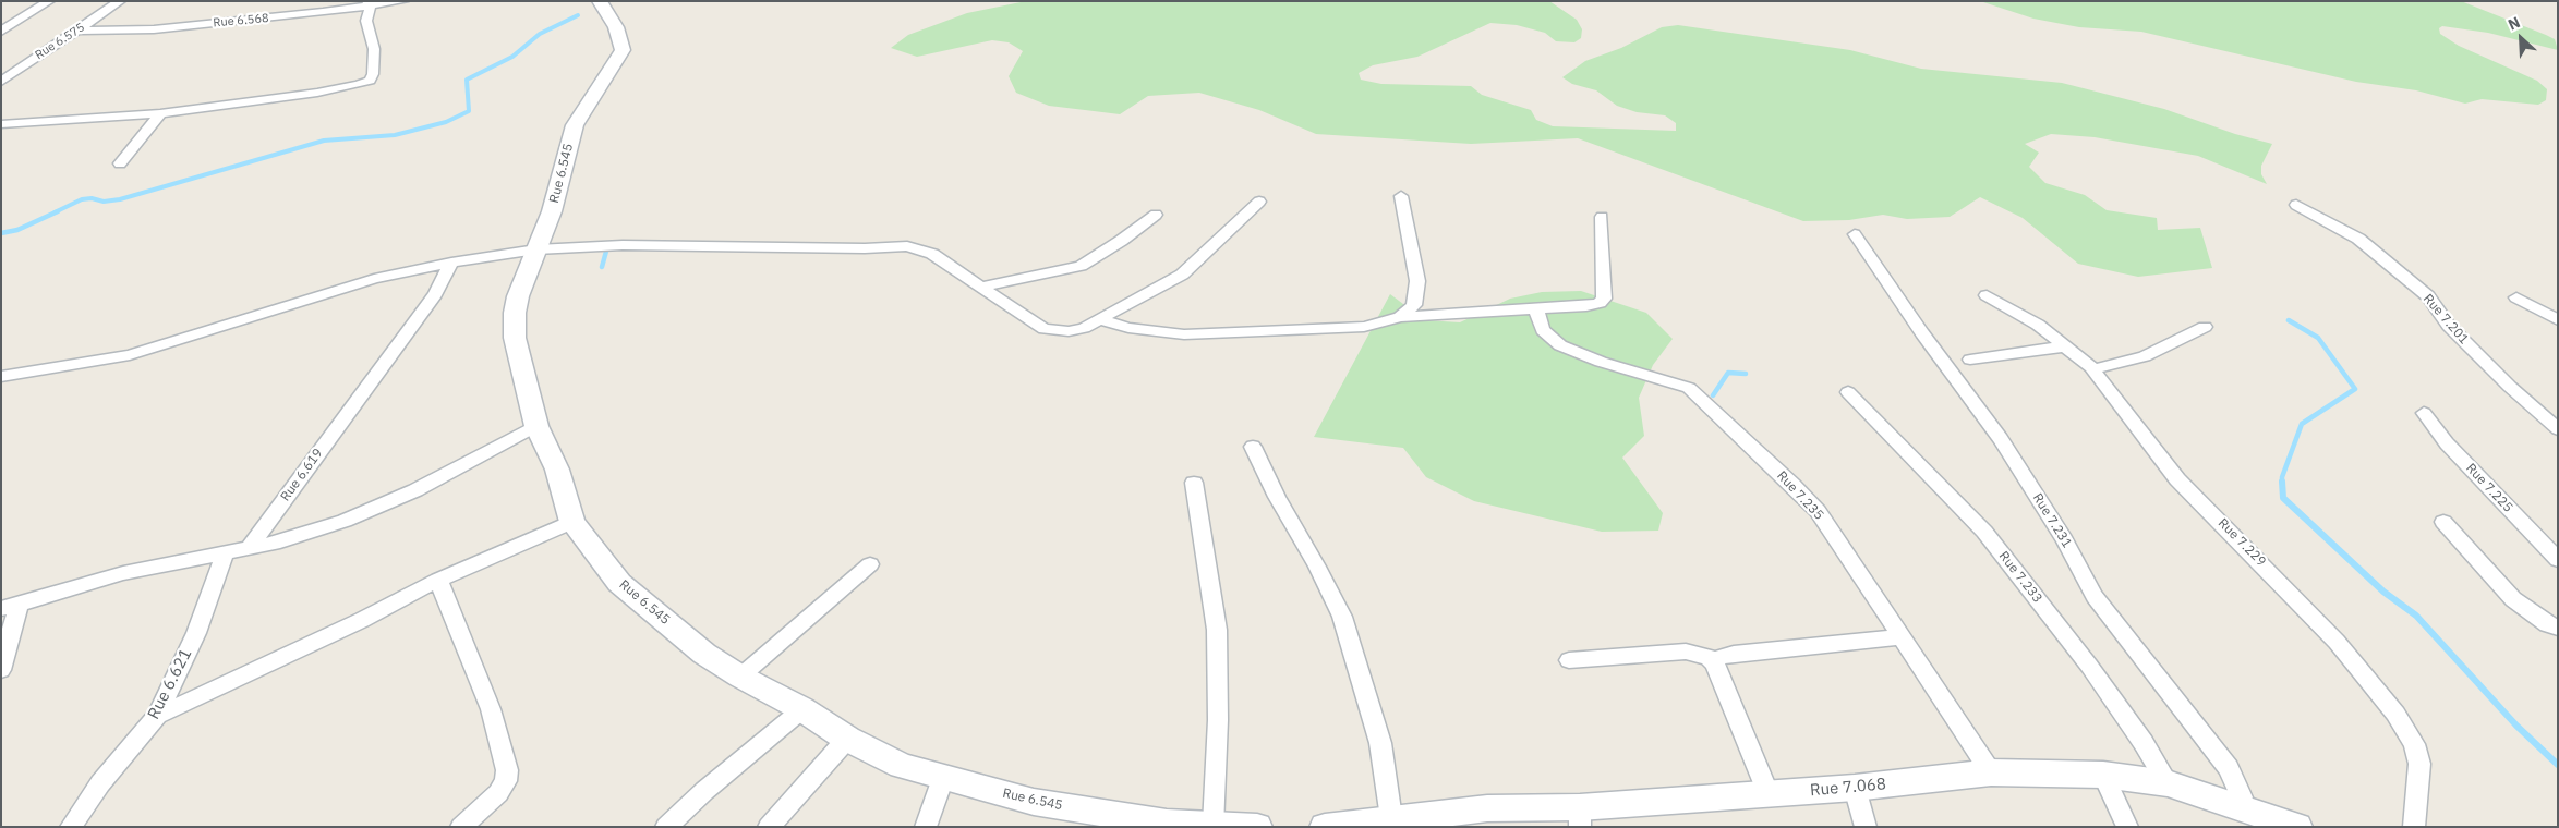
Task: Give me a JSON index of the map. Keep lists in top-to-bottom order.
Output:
{
  "streets": {
    "street": [
      "Rue 6.568",
      "Rue 6.575",
      "Rue 6.545",
      "Rue 7.201",
      "Rue 6.619",
      "Rue 7.225",
      "Rue 7.235",
      "Rue 7.231",
      "Rue 7.229",
      "Rue 7.233",
      "Rue 6.621",
      "Rue 7.068"
    ]
  },
  "crossings": [
    ["Rue 6.568", "Rue 6.575"],
    ["Rue 7.235", "Rue 7.068"],
    ["Rue 7.231", "Rue 7.068"],
    ["Rue 7.233", "Rue 7.068"]
  ],
  "north": "top left"
}
